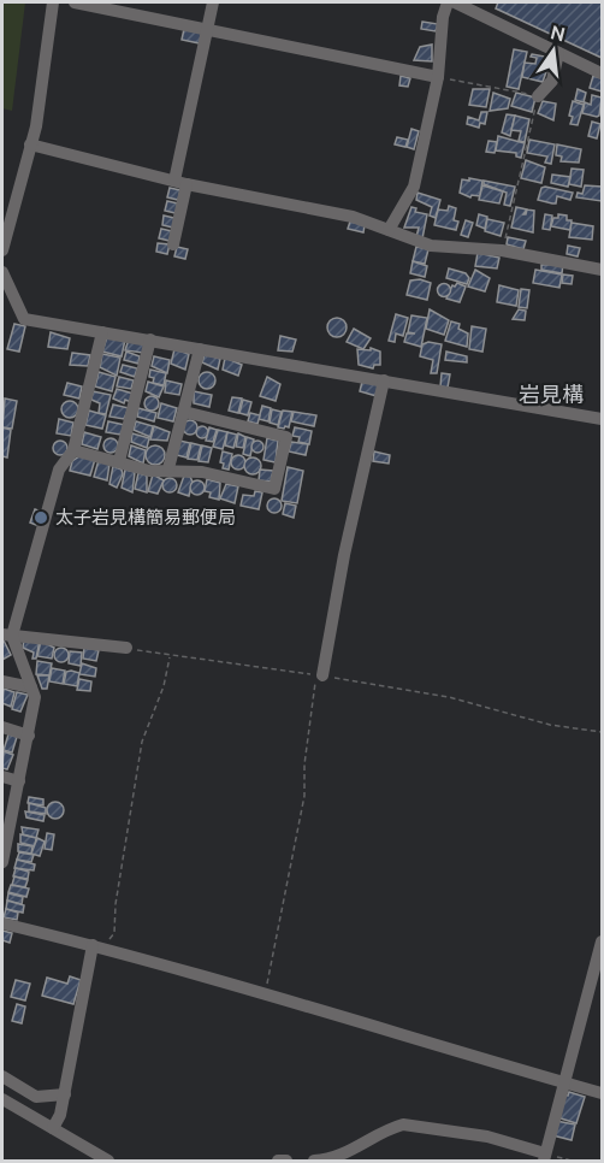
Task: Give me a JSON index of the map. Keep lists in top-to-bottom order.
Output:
{
  "districts": ["岩見構"],
  "places": ["太子岩見構簡易郵便局"],
  "north": "top"
}
